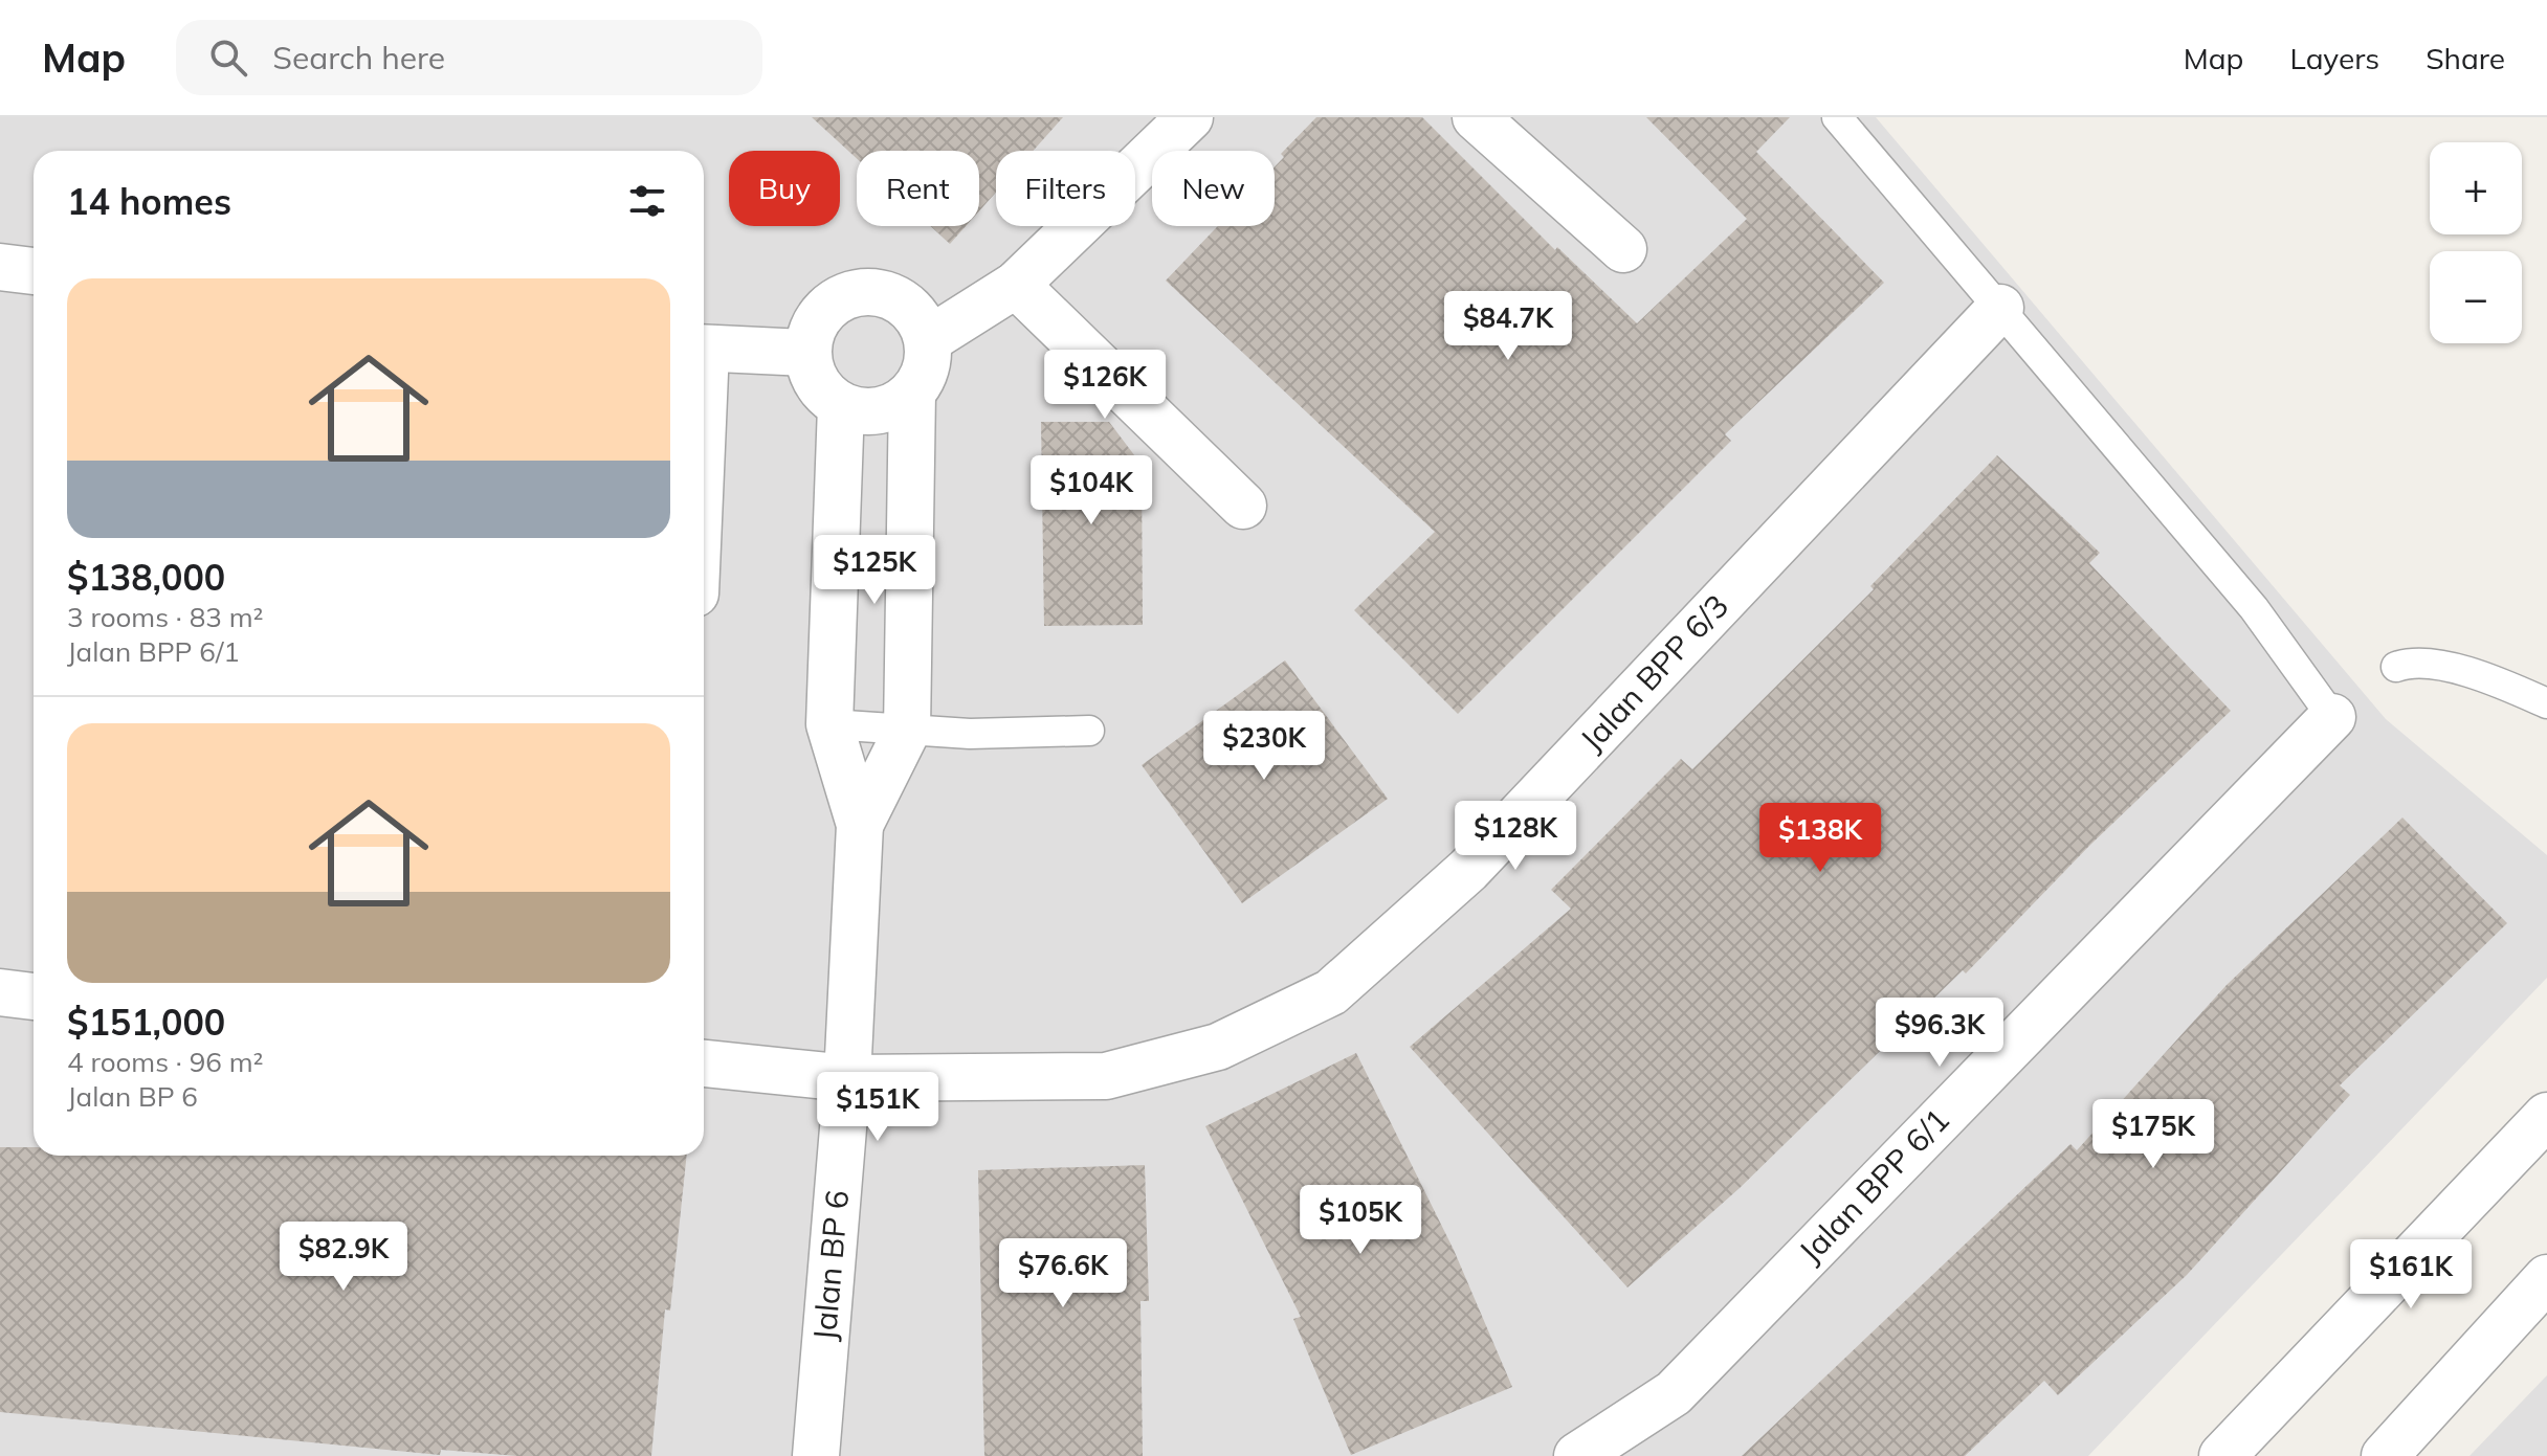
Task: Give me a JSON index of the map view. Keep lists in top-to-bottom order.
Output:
{
  "streets": {
    "street": ["Jalan BPP 6/3", "Jalan BPP 6/1", "Jalan BP 6"]
  },
  "crossings": [
    ["Jalan BPP 6/3", "Jalan BP 6"]
  ],
  "page": {
    "header": "Map",
    "search": "Search here",
    "nav": ["Map", "Layers", "Share"],
    "map_buttons": ["+", "−"],
    "chip": [
      "Buy",
      "Rent",
      "Filters",
      "New"
    ],
    "heading": "14 homes",
    "list": [
      {
        "name": "$138,000",
        "note": "3 rooms · 83 m² · Jalan BPP 6/1"
      },
      {
        "name": "$151,000",
        "note": "4 rooms · 96 m² · Jalan BP 6"
      }
    ],
    "price": [
      "$84.7K",
      "$126K",
      "$104K",
      "$125K",
      "$230K",
      "$128K",
      "$138K",
      "$96.3K",
      "$151K",
      "$175K",
      "$105K",
      "$82.9K",
      "$76.6K",
      "$161K"
    ]
  }
}
